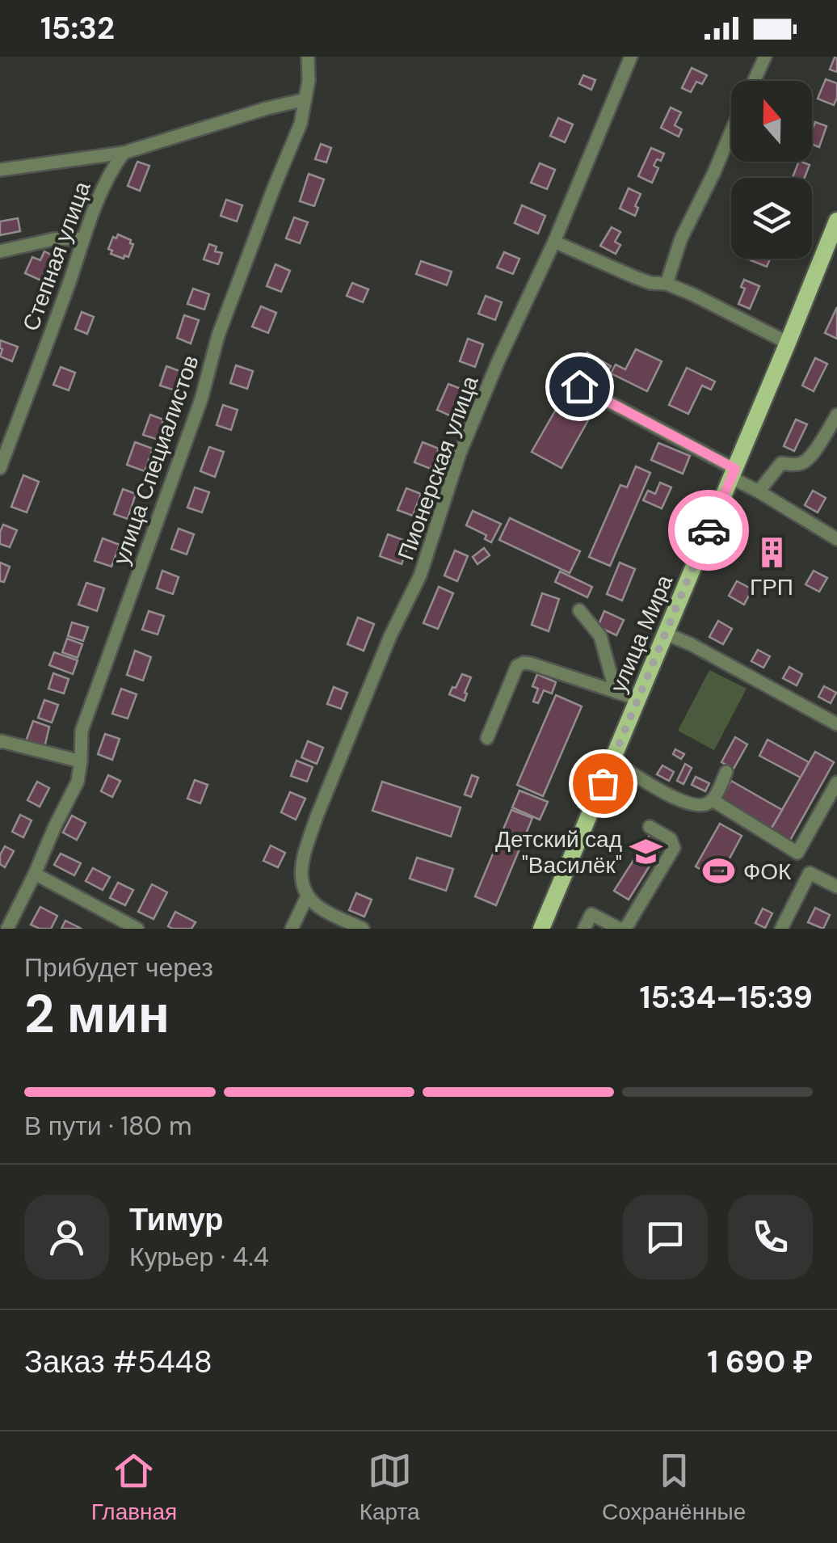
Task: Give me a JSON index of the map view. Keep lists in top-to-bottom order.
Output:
{
  "streets": {
    "main road": ["улица Мира"],
    "street": ["Степная улица", "улица Специалистов", "Пионерская улица"]
  },
  "places": {
    "building": ["ГРП"],
    "school or university": ["Детский сад \"Василёк\""],
    "sports": ["ФОК"]
  },
  "north": "top",
  "page": {
    "status": "15:32",
    "heading": ["2 мин", "Прибудет через", "15:34–15:39"],
    "panel": [
      "Тимур",
      "Курьер · 4.4",
      "Заказ #5448",
      "1 690 ₽"
    ],
    "bar": "В пути · 180 m",
    "tabs": ["Главная", "Карта", "Сохранённые"]
  }
}
